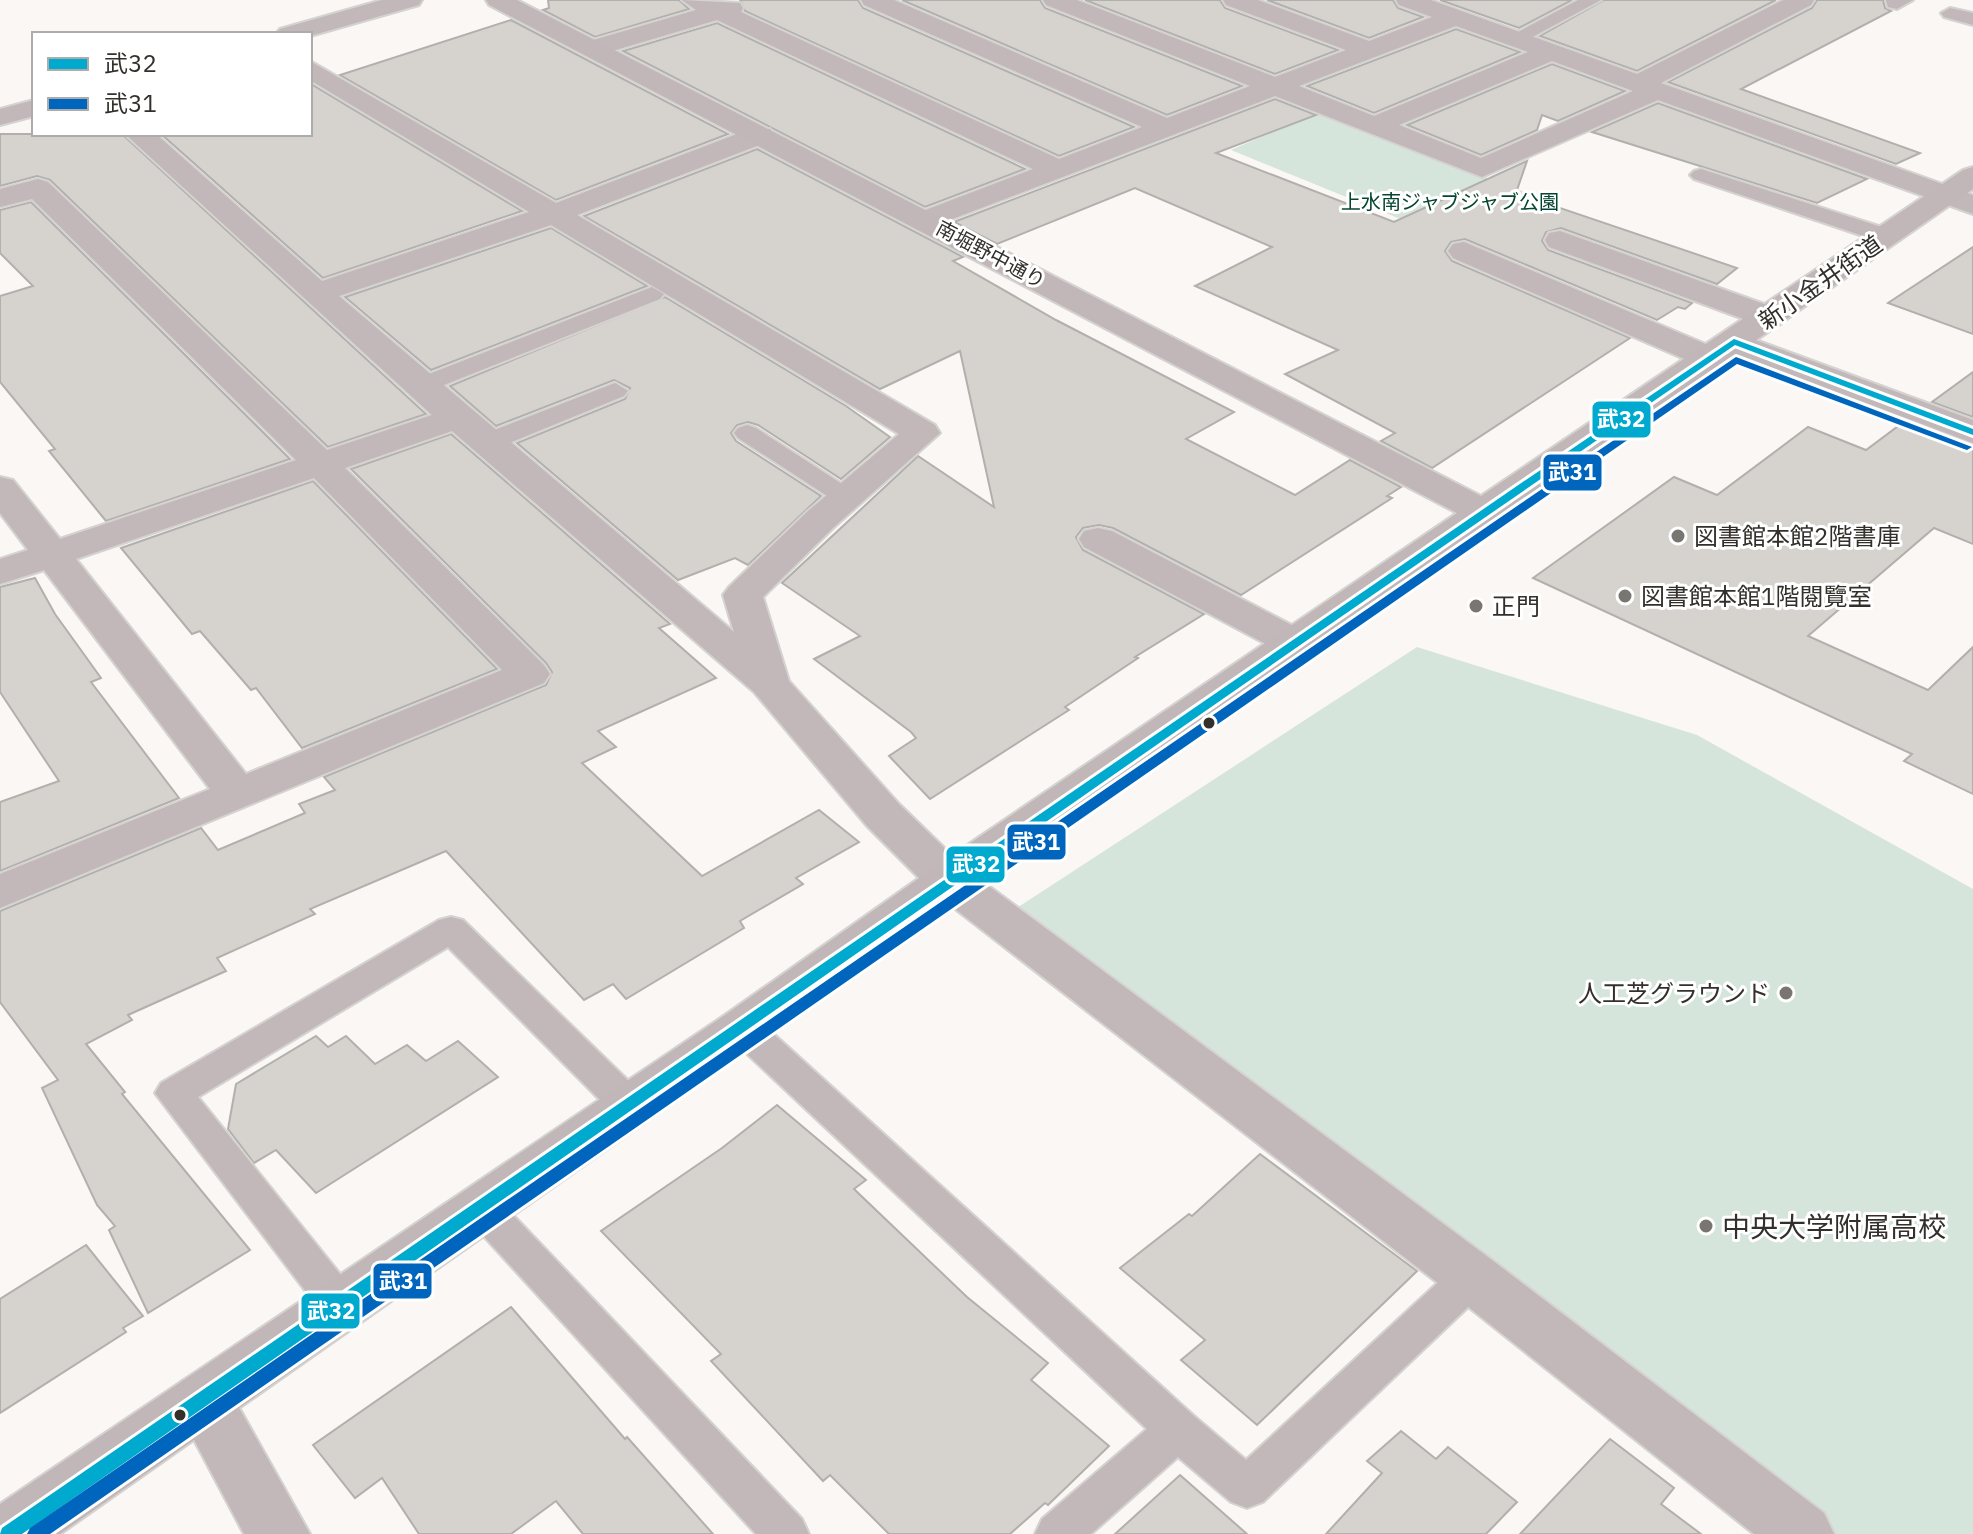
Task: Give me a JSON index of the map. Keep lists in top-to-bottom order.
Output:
{
  "streets": {
    "main road": ["南堀野中通り", "新小金井街道"]
  },
  "crossings": [
    ["南堀野中通り", "新小金井街道"]
  ],
  "parks": ["上水南ジャブジャブ公園"],
  "places": [
    "図書館本館2階書庫",
    "図書館本館1階閱覽室",
    "正門",
    "人工芝グラウンド",
    "中央大学附属高校"
  ],
  "lines": ["transit line 武32", "transit line 武31"],
  "legend": ["武32", "武31"]
}
